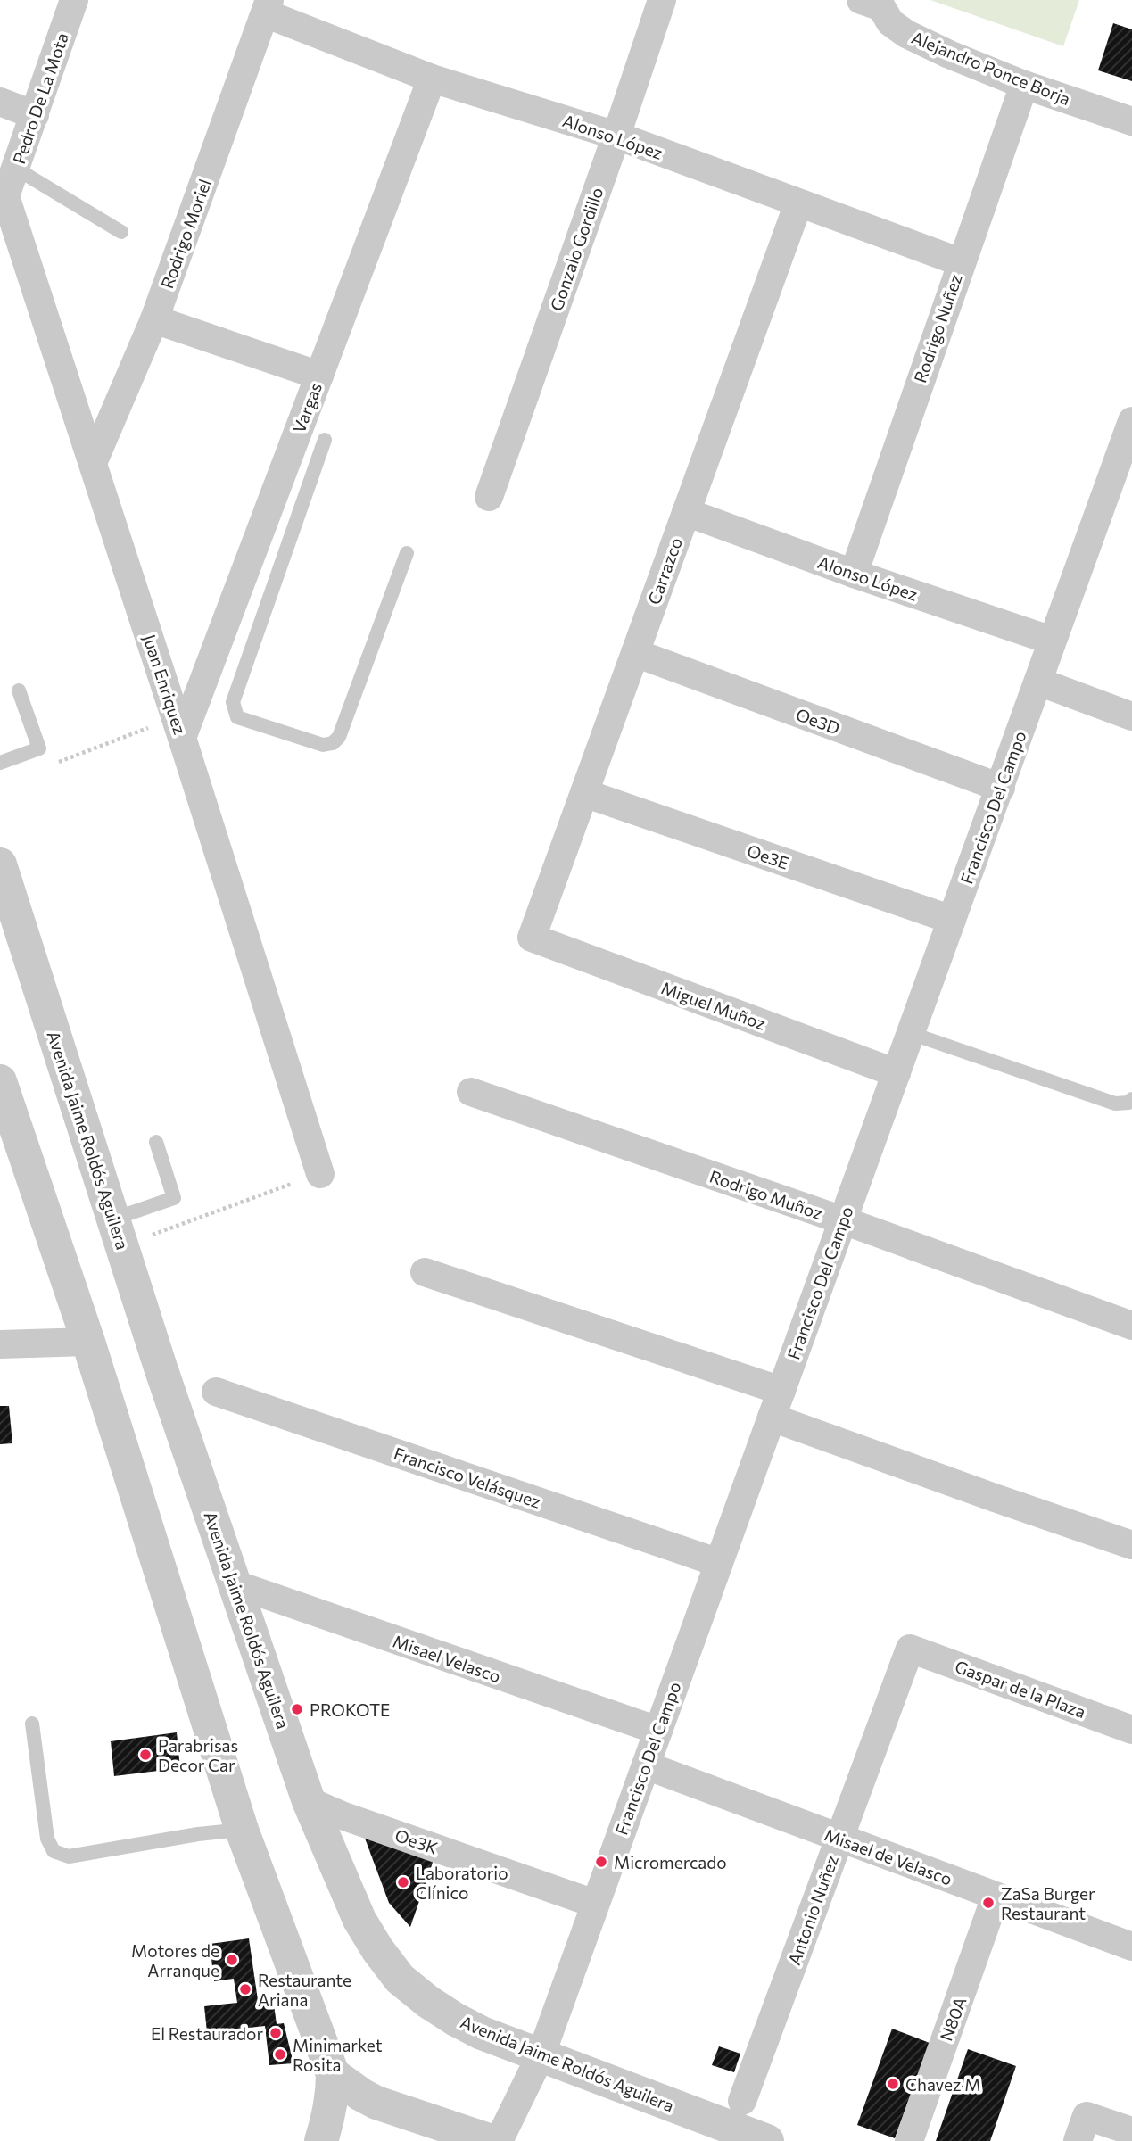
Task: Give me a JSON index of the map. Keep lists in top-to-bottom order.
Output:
{
  "streets": {
    "street": [
      "Alejandro Ponce Borja",
      "Pedro De La Mota",
      "Alonso López",
      "Rodrigo Moriel",
      "Gonzalo Gordillo",
      "Rodrigo Nuñez",
      "Vargas",
      "Carrazco",
      "Juan Enriquez",
      "Oe3D",
      "Francisco Del Campo",
      "Oe3E",
      "Miguel Muñoz",
      "Avenida Jaime Roldós Aguilera",
      "Rodrigo Muñoz",
      "Francisco Velásquez",
      "Misael Velasco",
      "Gaspar de la Plaza",
      "Oe3K",
      "Misael de Velasco",
      "Antonio Nuñez",
      "N80A"
    ]
  },
  "crossings": [
    ["Alejandro Ponce Borja", "Rodrigo Nuñez"],
    ["Pedro De La Mota", "Juan Enriquez"],
    ["Alonso López", "Rodrigo Moriel"],
    ["Alonso López", "Gonzalo Gordillo"],
    ["Alonso López", "Rodrigo Nuñez"],
    ["Alonso López", "Vargas"],
    ["Alonso López", "Carrazco"],
    ["Alonso López", "Francisco Del Campo"],
    ["Rodrigo Moriel", "Juan Enriquez"],
    ["Vargas", "Juan Enriquez"],
    ["Carrazco", "Oe3D"],
    ["Carrazco", "Oe3E"],
    ["Carrazco", "Miguel Muñoz"],
    ["Oe3D", "Francisco Del Campo"],
    ["Francisco Del Campo", "Oe3E"],
    ["Francisco Del Campo", "Miguel Muñoz"],
    ["Francisco Del Campo", "Avenida Jaime Roldós Aguilera"],
    ["Francisco Del Campo", "Rodrigo Muñoz"],
    ["Francisco Del Campo", "Francisco Velásquez"],
    ["Francisco Del Campo", "Misael Velasco"],
    ["Francisco Del Campo", "Oe3K"],
    ["Francisco Del Campo", "Misael de Velasco"],
    ["Avenida Jaime Roldós Aguilera", "Misael Velasco"],
    ["Avenida Jaime Roldós Aguilera", "Oe3K"],
    ["Gaspar de la Plaza", "Antonio Nuñez"],
    ["Misael de Velasco", "Antonio Nuñez"],
    ["Misael de Velasco", "N80A"]
  ],
  "places": [
    "PROKOTE",
    "Parabrisas Decor Car",
    "Micromercado",
    "Laboratorio Clínico",
    "ZaSa Burger Restaurant",
    "Motores de Arranque",
    "Restaurante Ariana",
    "El Restaurador",
    "Minimarket Rosita",
    "Chavez M"
  ]
}
